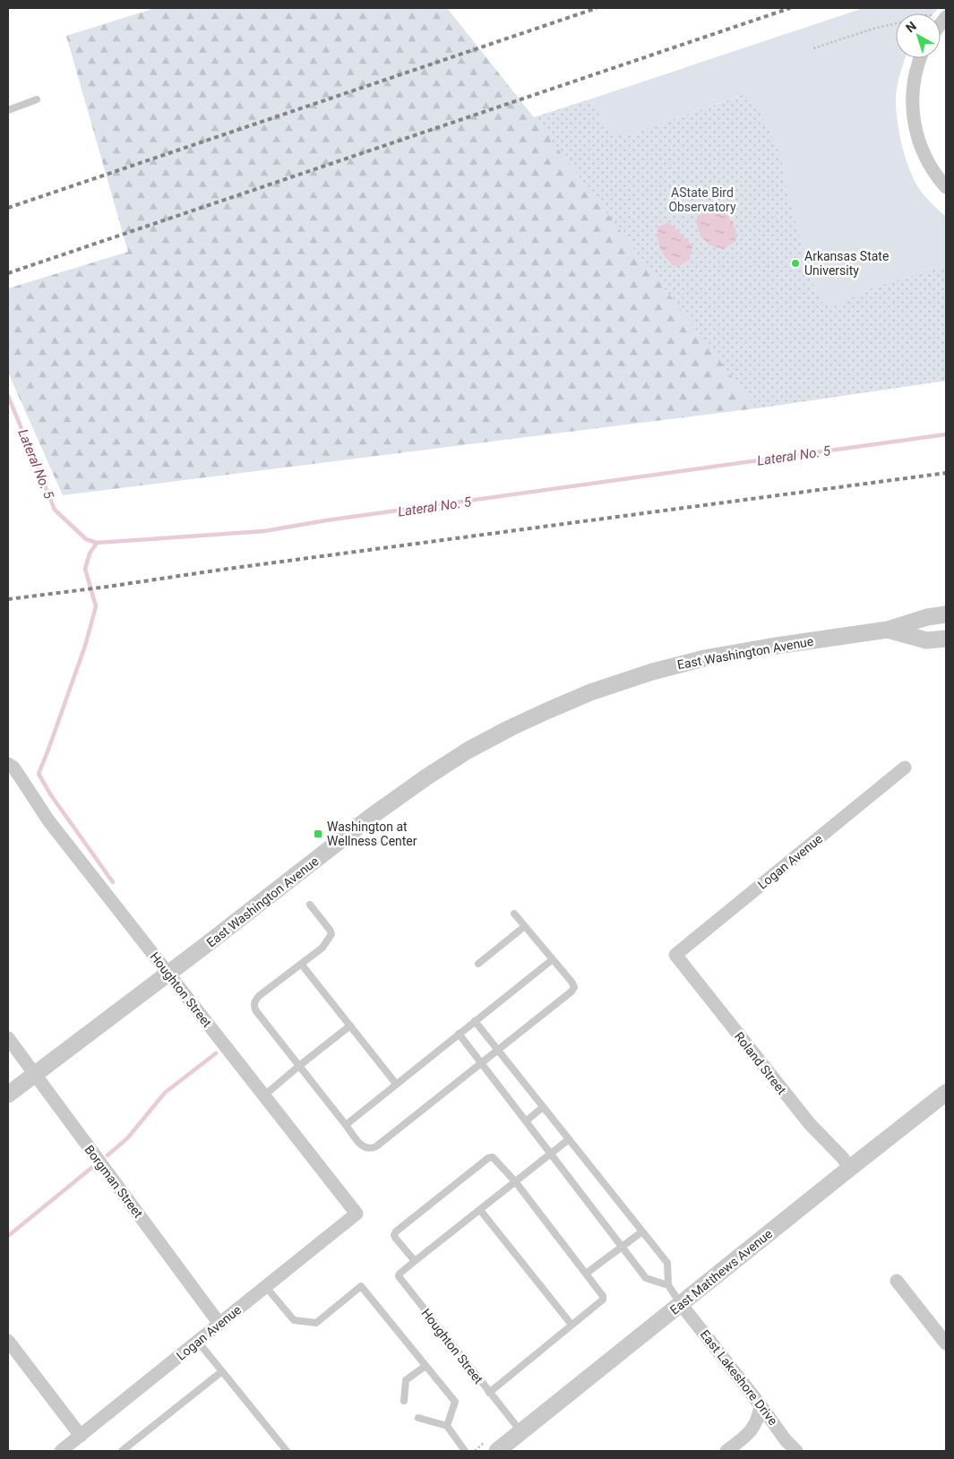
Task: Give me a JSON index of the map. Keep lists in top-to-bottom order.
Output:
{
  "streets": {
    "street": [
      "East Washington Avenue",
      "Logan Avenue",
      "Houghton Street",
      "Roland Street",
      "Borgman Street",
      "East Matthews Avenue",
      "East Lakeshore Drive"
    ]
  },
  "crossings": [
    ["East Washington Avenue", "Houghton Street"],
    ["East Washington Avenue", "Borgman Street"],
    ["Logan Avenue", "Houghton Street"],
    ["Logan Avenue", "Roland Street"],
    ["Logan Avenue", "Borgman Street"],
    ["Houghton Street", "East Matthews Avenue"],
    ["Roland Street", "East Matthews Avenue"],
    ["East Matthews Avenue", "East Lakeshore Drive"]
  ],
  "water": ["Lateral No. 5"],
  "parks": ["AState Bird Observatory"],
  "places": {
    "other": ["Arkansas State University"],
    "transit": ["Washington at Wellness Center"]
  },
  "north": "top left"
}
